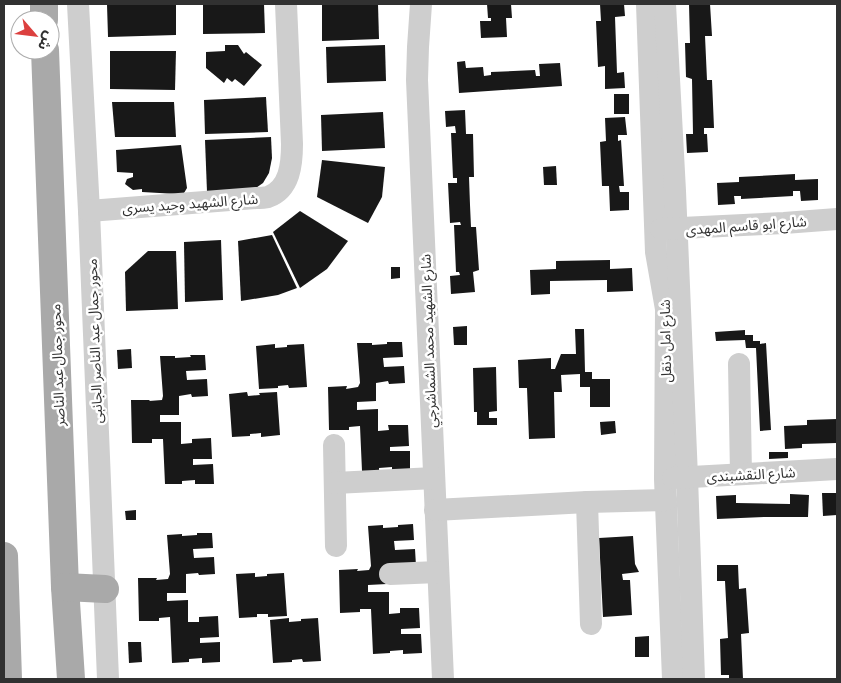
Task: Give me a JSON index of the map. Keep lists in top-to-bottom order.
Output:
{
  "streets": {
    "main road": ["محور جمال عبد الناصر"],
    "street": [
      "شارع الشهيد وحيد يسرى",
      "شارع ابو قاسم المهدى",
      "محور جمال عبد الناصر الجانبى",
      "شارع الشهيد محمد الشماشرجي",
      "شارع امل دنقل",
      "شارع النقشبندى"
    ]
  },
  "crossings": [
    ["شارع الشهيد وحيد يسرى", "محور جمال عبد الناصر الجانبى"],
    ["شارع ابو قاسم المهدى", "شارع امل دنقل"],
    ["شارع الشهيد محمد الشماشرجي", "شارع النقشبندى"],
    ["شارع امل دنقل", "شارع النقشبندى"]
  ],
  "north": "bottom right"
}
